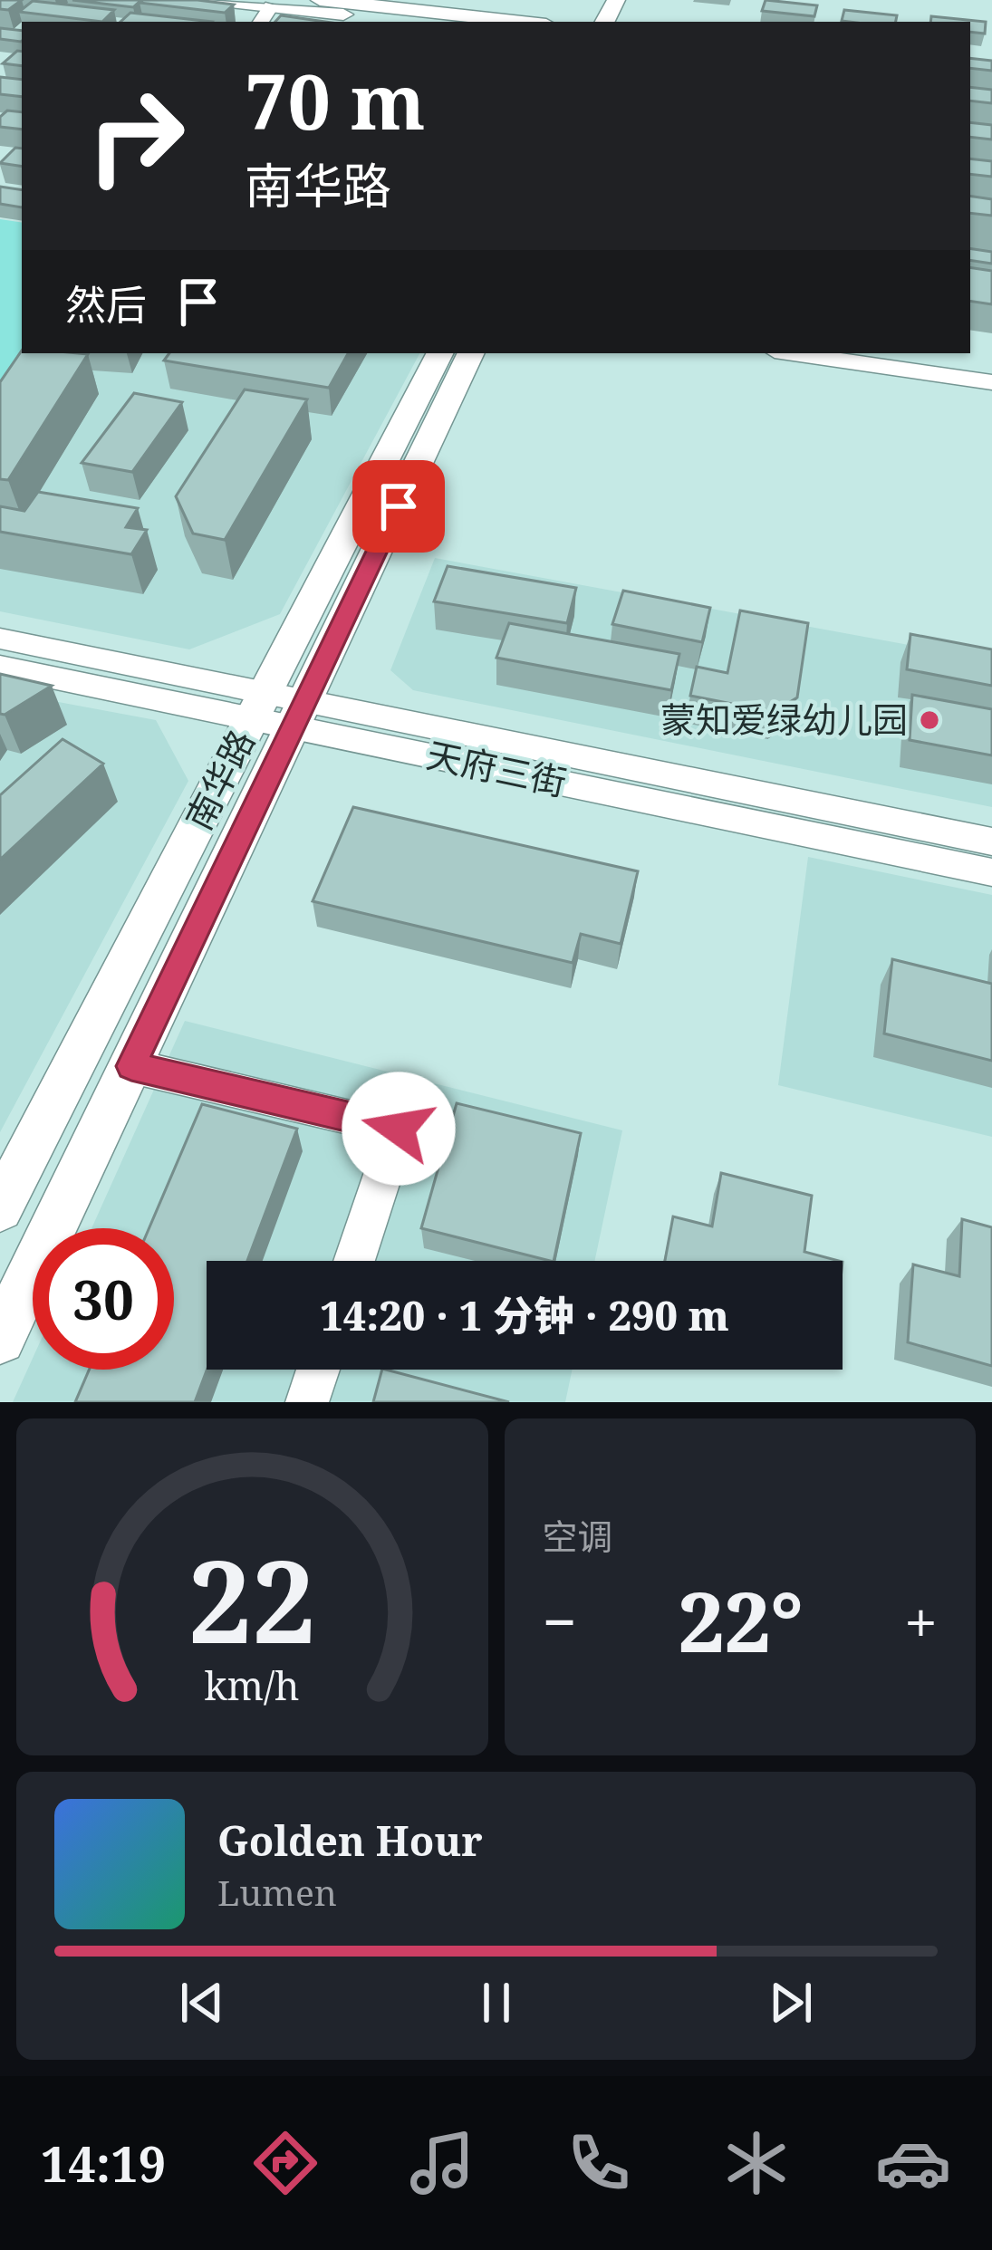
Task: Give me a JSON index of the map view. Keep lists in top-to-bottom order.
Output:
{
  "streets": {
    "main road": ["南华路"],
    "street": ["天府三街"]
  },
  "crossings": [
    ["天府三街", "南华路"]
  ],
  "places": ["蒙知爱绿幼儿园"],
  "page": {
    "turn": ["70 m", "南华路"],
    "then": "然后",
    "limit": "30",
    "trip": "14:20 · 1 分钟 · 290 m",
    "tile": "空调",
    "heat": ["−", "22°", "+"],
    "song": ["Golden Hour", "Lumen"],
    "tabs": "14:19",
    "gauge": ["22", "km/h"]
  }
}
